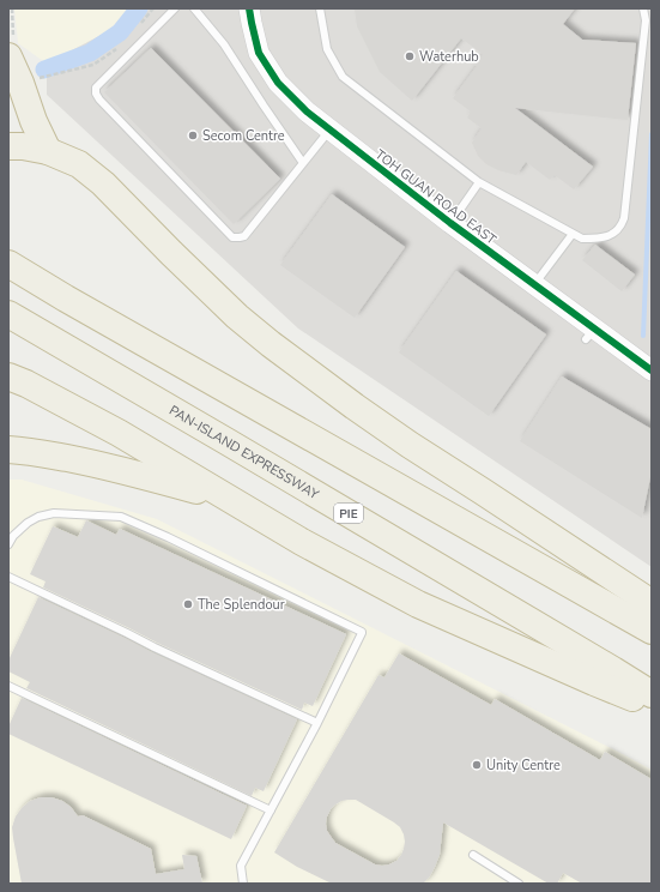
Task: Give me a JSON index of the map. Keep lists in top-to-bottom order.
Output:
{
  "streets": {
    "highway": ["PAN-ISLAND EXPRESSWAY", "PIE"],
    "street": ["TOH GUAN ROAD EAST"]
  },
  "places": [
    "Waterhub",
    "Secom Centre",
    "The Splendour",
    "Unity Centre"
  ]
}
